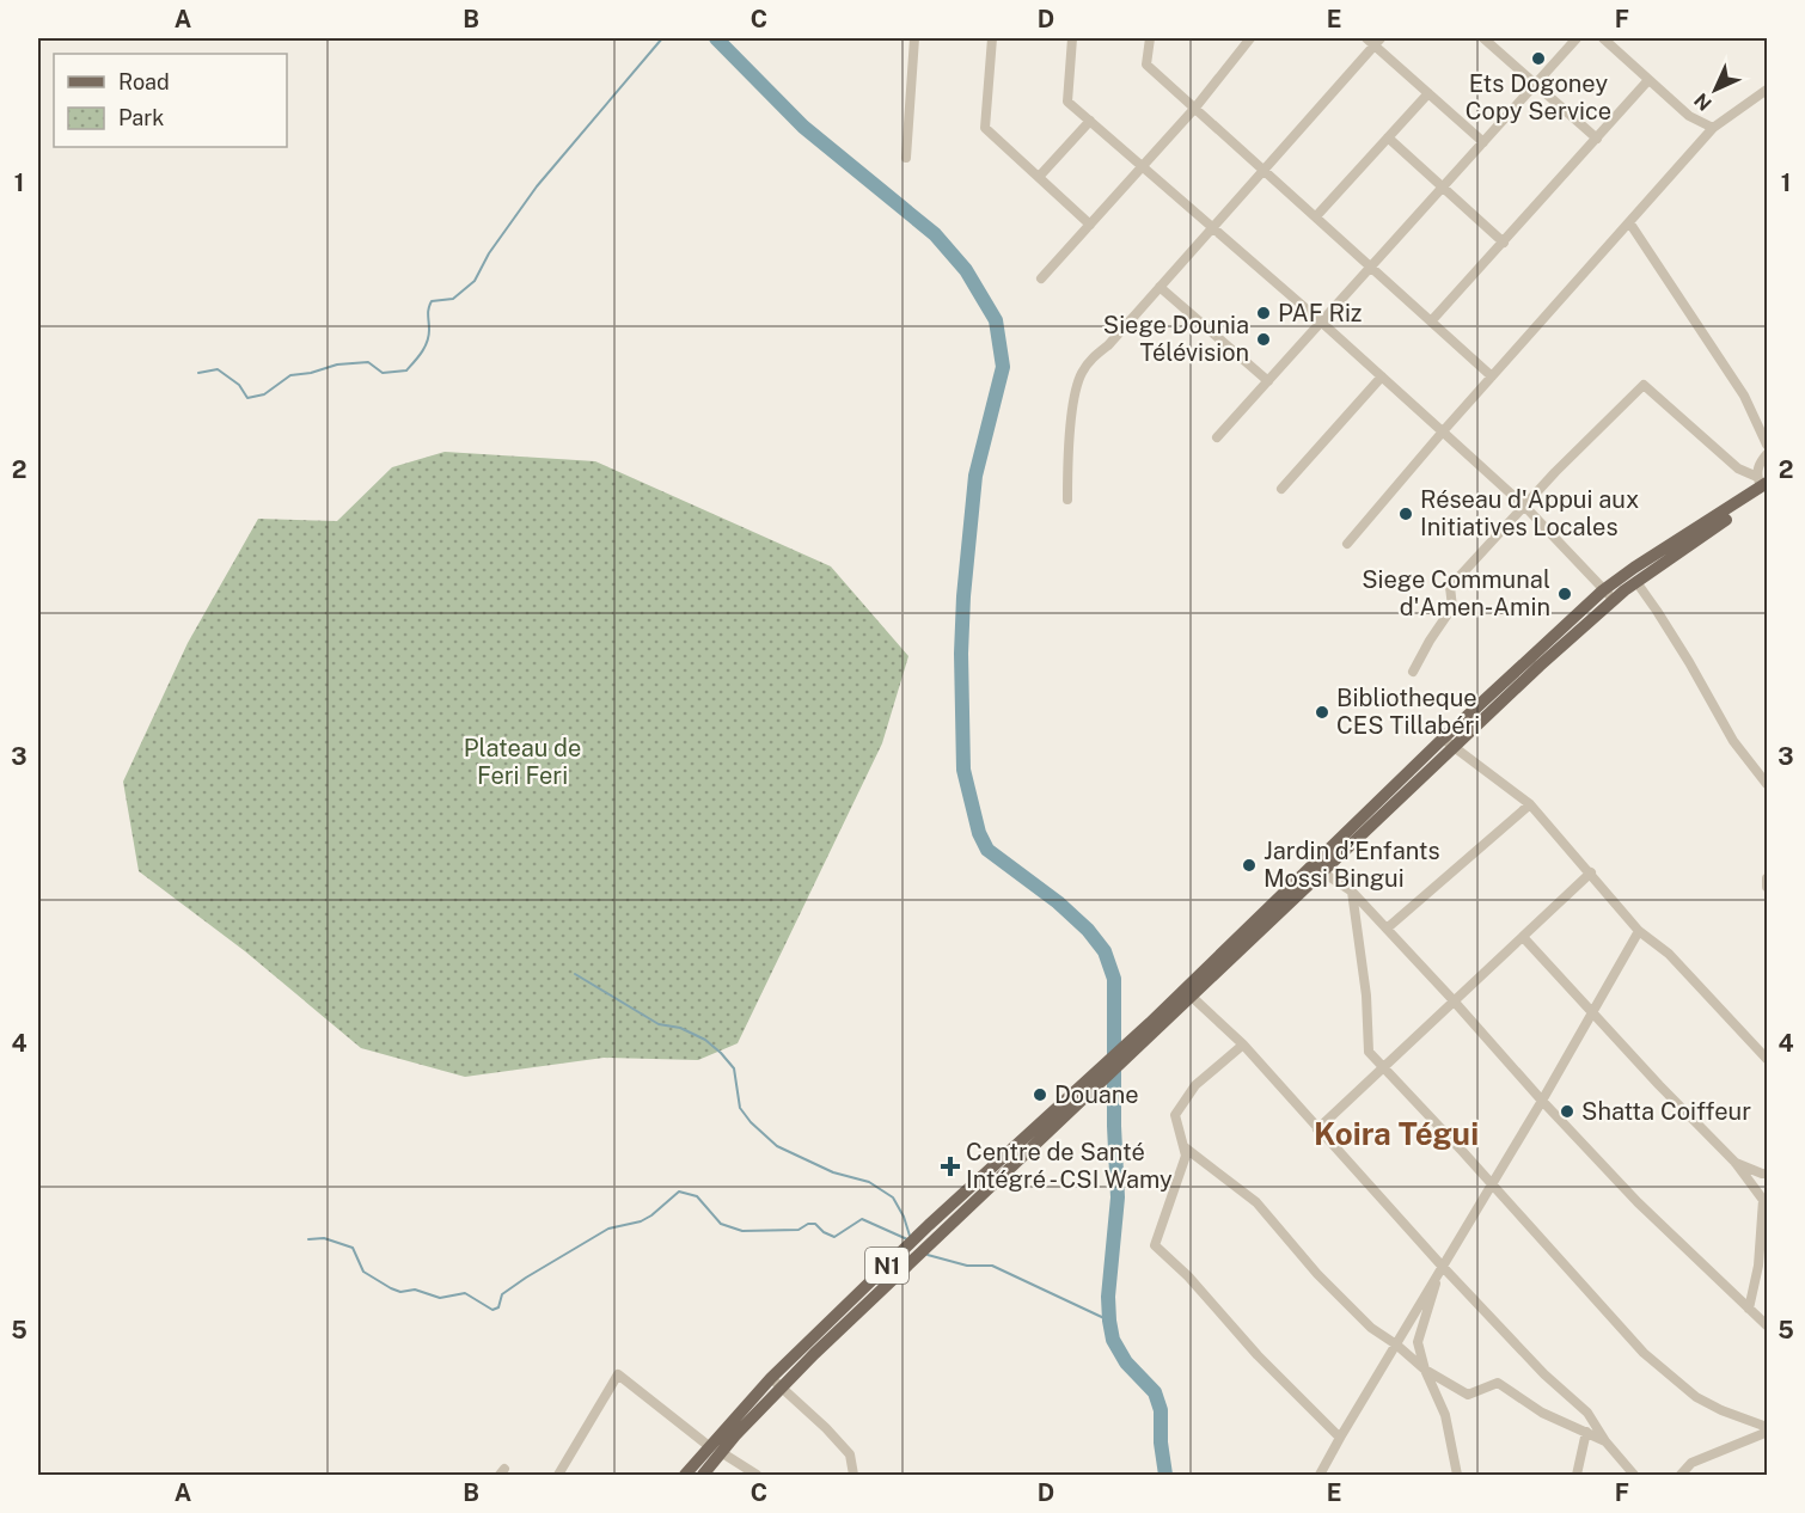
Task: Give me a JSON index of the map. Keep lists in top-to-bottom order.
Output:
{
  "streets": {
    "main road": ["N1"]
  },
  "districts": ["Koira Tégui"],
  "parks": ["Plateau de Feri Feri"],
  "places": {
    "other": [
      "Ets Dogoney Copy Service",
      "PAF Riz",
      "Siege Dounia Télévision",
      "Réseau d'Appui aux Initiatives Locales",
      "Siege Communal d'Amen-Amin",
      "Bibliotheque CES Tillabéri",
      "Jardin d’Enfants Mossi Bingui",
      "Douane",
      "Shatta Coiffeur"
    ],
    "health": ["Centre de Santé Intégré - CSI Wamy"]
  },
  "legend": ["Road", "Park"],
  "north": "bottom left",
  "grid": {
    "columns": [
      "A",
      "B",
      "C",
      "D",
      "E",
      "F"
    ],
    "rows": [
      "1",
      "2",
      "3",
      "4",
      "5"
    ]
  }
}
